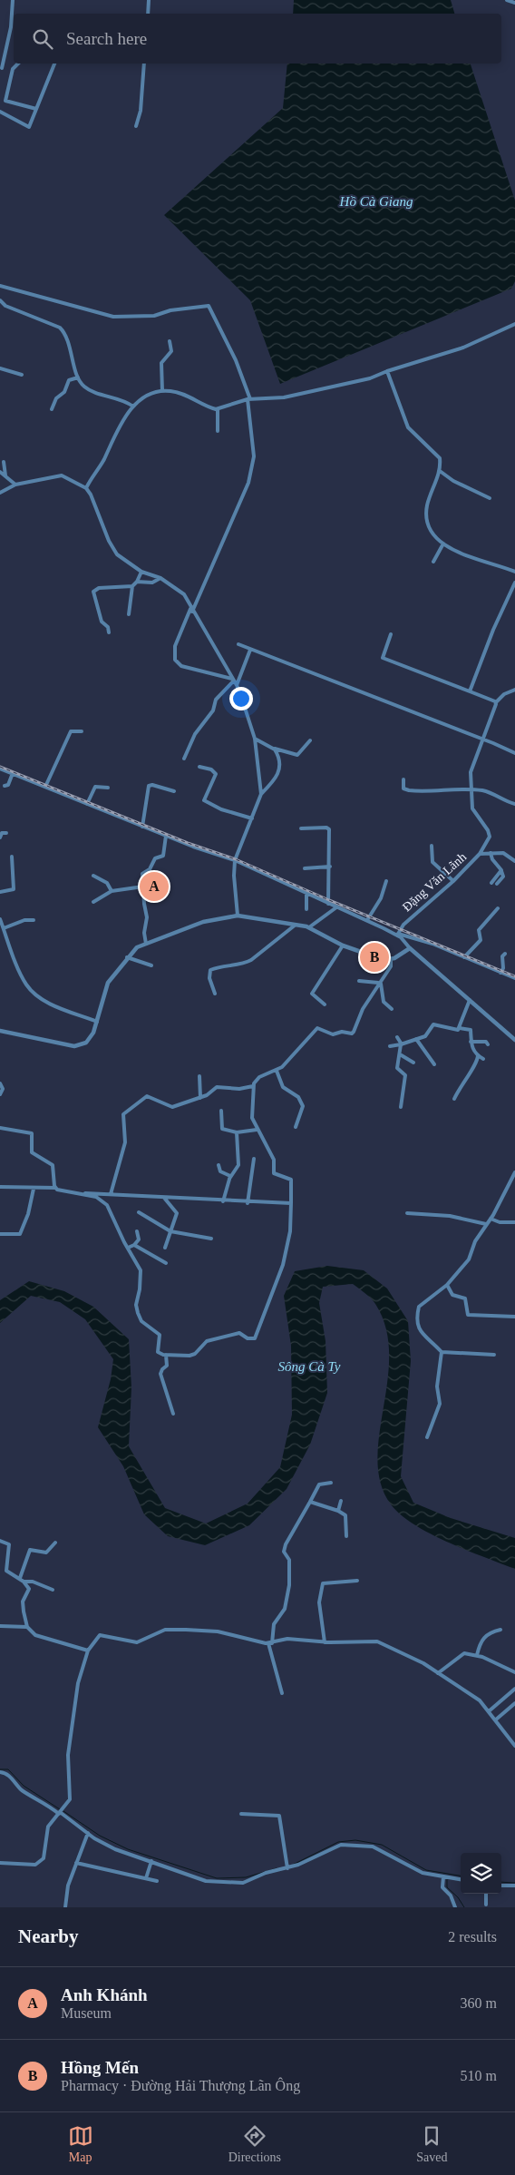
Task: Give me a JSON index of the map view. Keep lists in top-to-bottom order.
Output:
{
  "streets": {
    "street": ["Đặng Văn Lãnh"]
  },
  "water": ["Hồ Cà Giang", "Sông Cà Ty"],
  "page": {
    "search": "Search here",
    "pins": ["A", "B"],
    "heading": ["Nearby", "2 results"],
    "list": [
      {
        "mark": "A",
        "name": "Anh Khánh",
        "note": "Museum",
        "value": "360 m"
      },
      {
        "mark": "B",
        "name": "Hồng Mến",
        "note": "Pharmacy · Đường Hải Thượng Lãn Ông",
        "value": "510 m"
      }
    ],
    "nav": ["Map", "Directions", "Saved"]
  }
}
